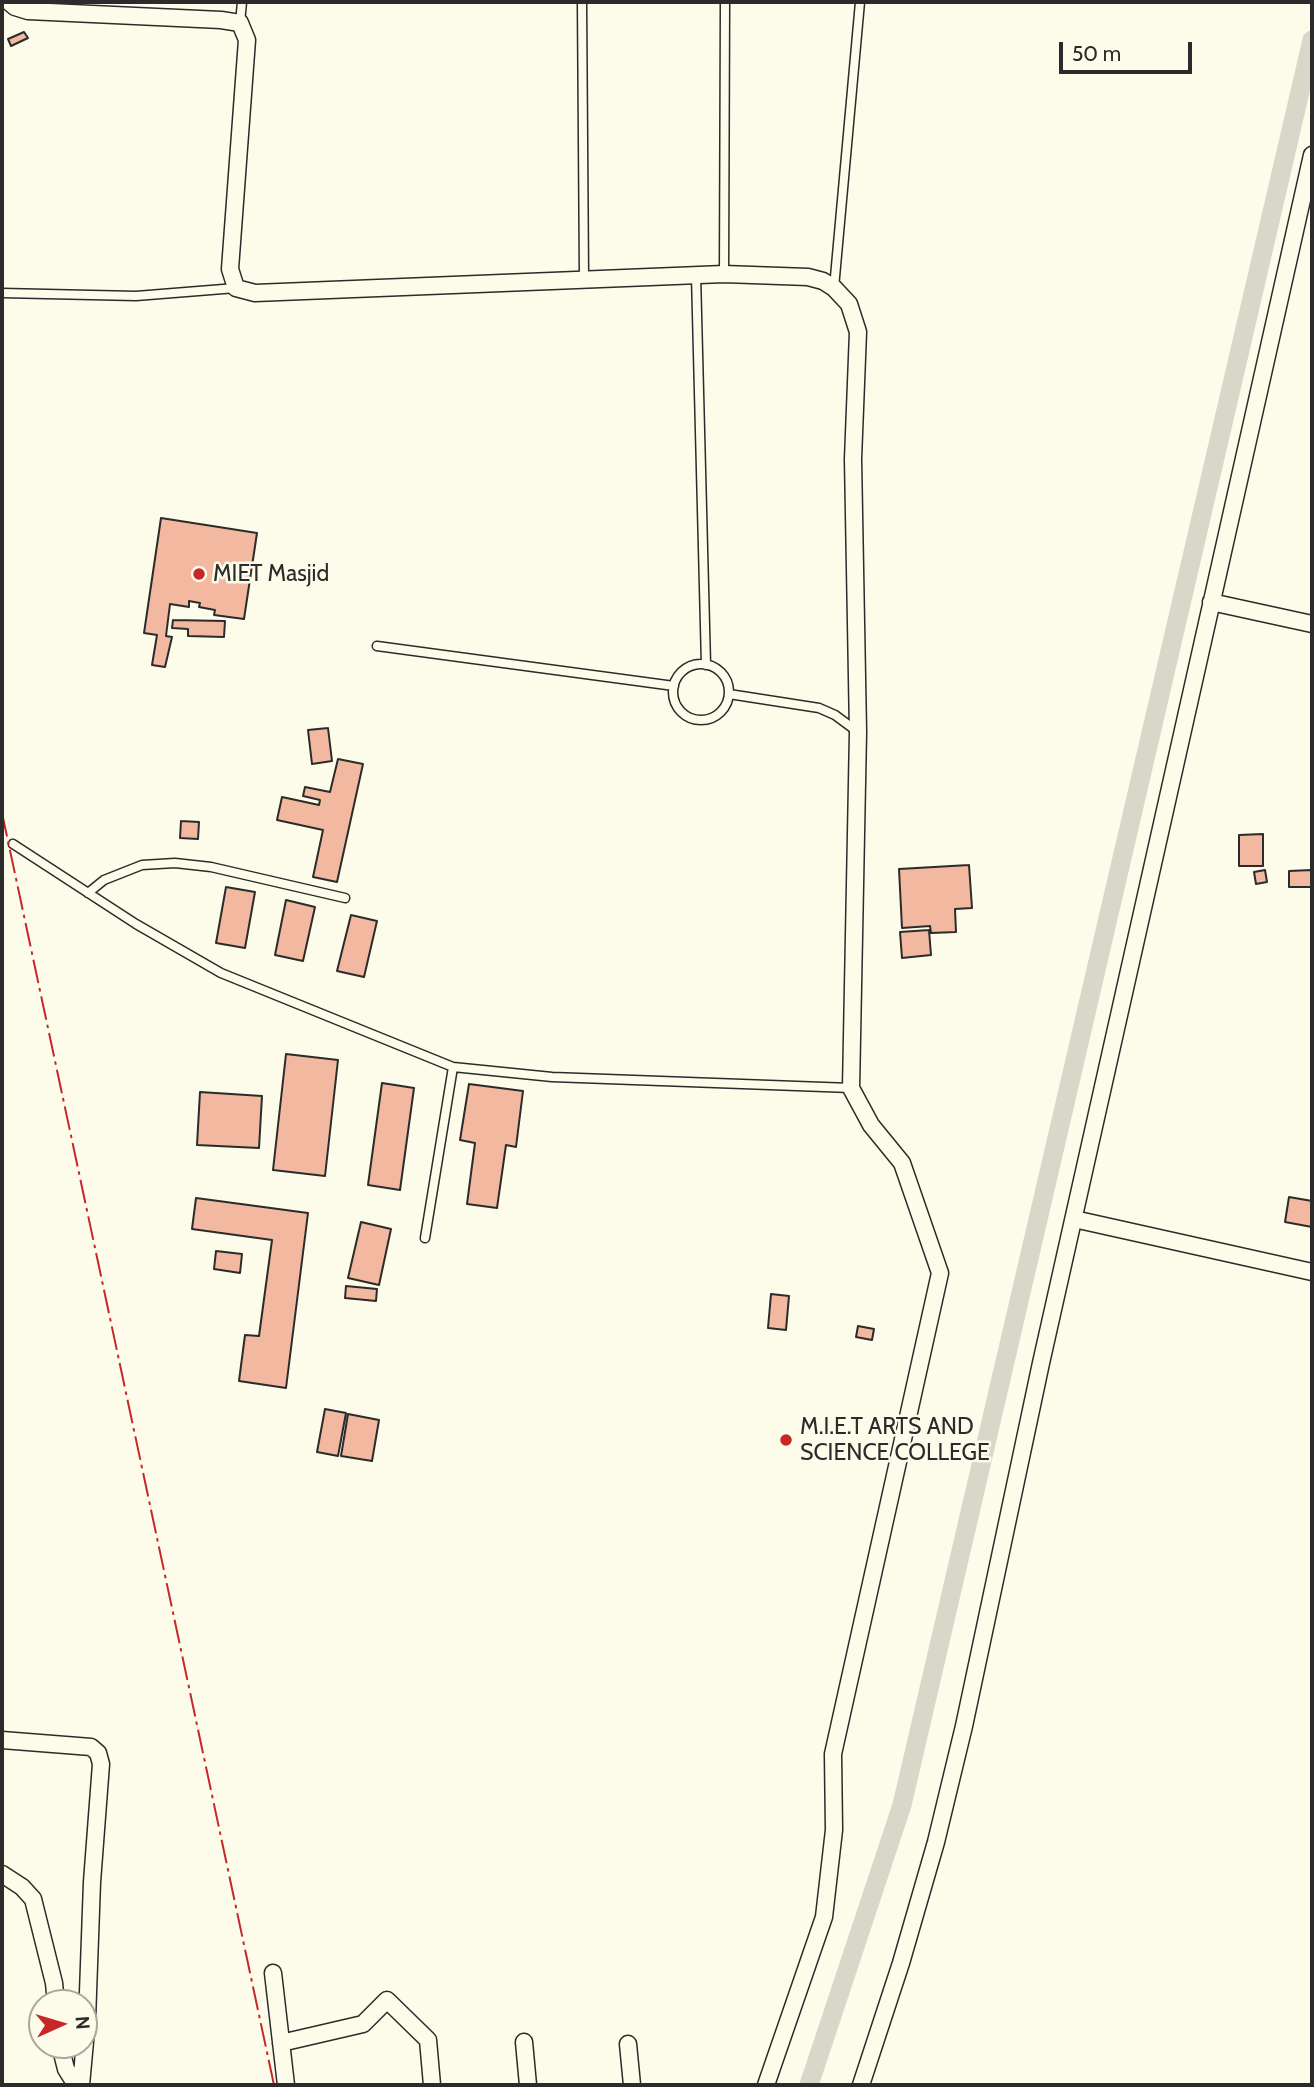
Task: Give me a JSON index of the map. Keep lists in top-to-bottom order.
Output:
{
  "places": ["MIET Masjid", "M.I.E.T ARTS AND SCIENCE COLLEGE"],
  "scale_bar": "50 m",
  "north": "right"
}
